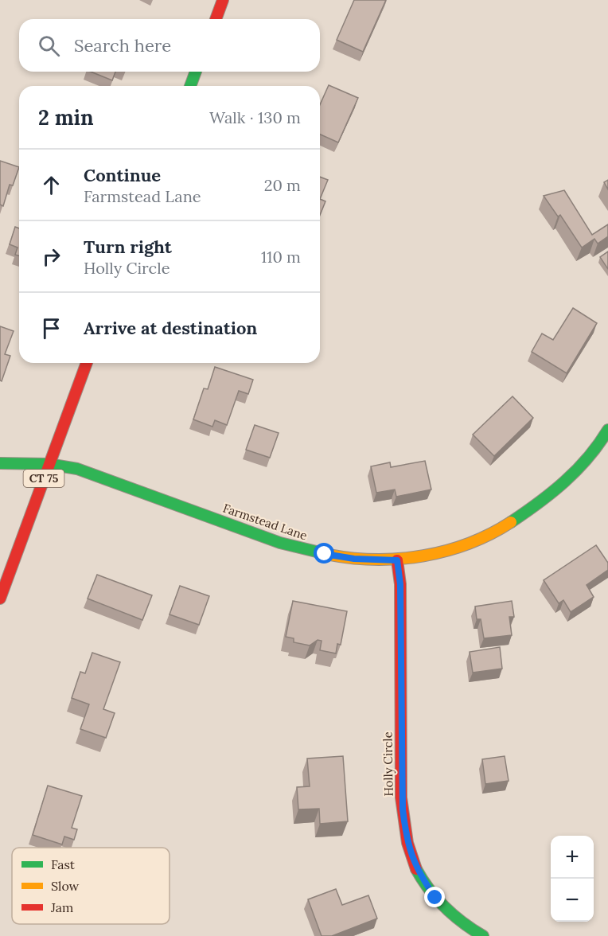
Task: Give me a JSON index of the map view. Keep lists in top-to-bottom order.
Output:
{
  "streets": {
    "street": ["CT 75", "Farmstead Lane", "Holly Circle"]
  },
  "crossings": [
    ["CT 75", "Farmstead Lane"],
    ["Farmstead Lane", "Holly Circle"]
  ],
  "legend": ["Fast", "Slow", "Jam"],
  "page": {
    "search": "Search here",
    "heading": ["2 min", "Walk · 130 m"],
    "list": [
      ["Continue", "Farmstead Lane", "20 m"],
      ["Turn right", "Holly Circle", "110 m"],
      "Arrive at destination"
    ],
    "map_buttons": ["+", "−"]
  }
}
